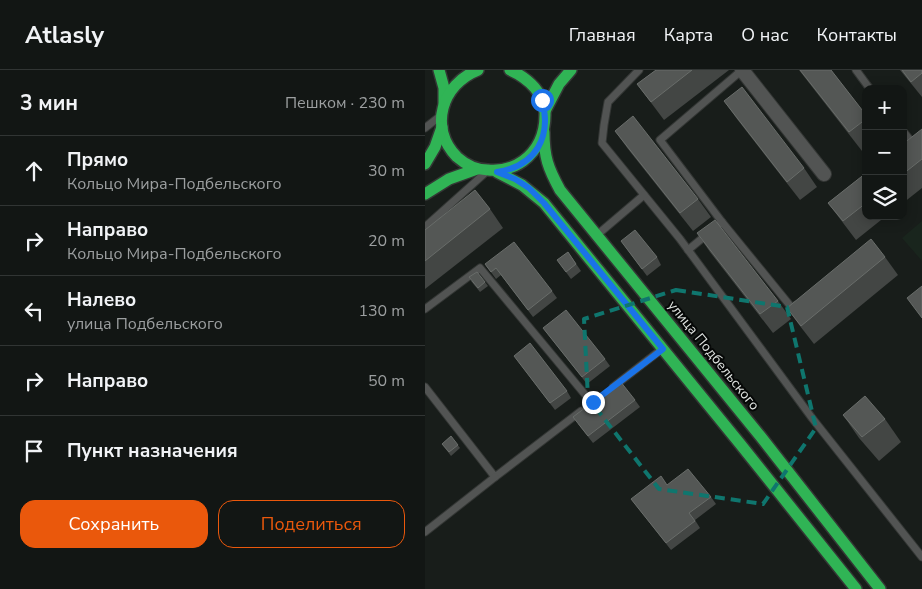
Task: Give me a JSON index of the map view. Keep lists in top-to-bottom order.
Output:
{
  "streets": {
    "main road": ["улица Подбельского"]
  },
  "page": {
    "header": "Atlasly",
    "nav": [
      "Главная",
      "Карта",
      "О нас",
      "Контакты"
    ],
    "heading": ["3 мин", "Пешком · 230 m"],
    "map_buttons": ["+", "−"],
    "list": [
      ["Прямо", "Кольцо Мира-Подбельского", "30 m"],
      ["Направо", "Кольцо Мира-Подбельского", "20 m"],
      ["Налево", "улица Подбельского", "130 m"],
      ["Направо", "50 m"],
      "Пункт назначения"
    ],
    "buttons": ["Сохранить", "Поделиться"]
  }
}
